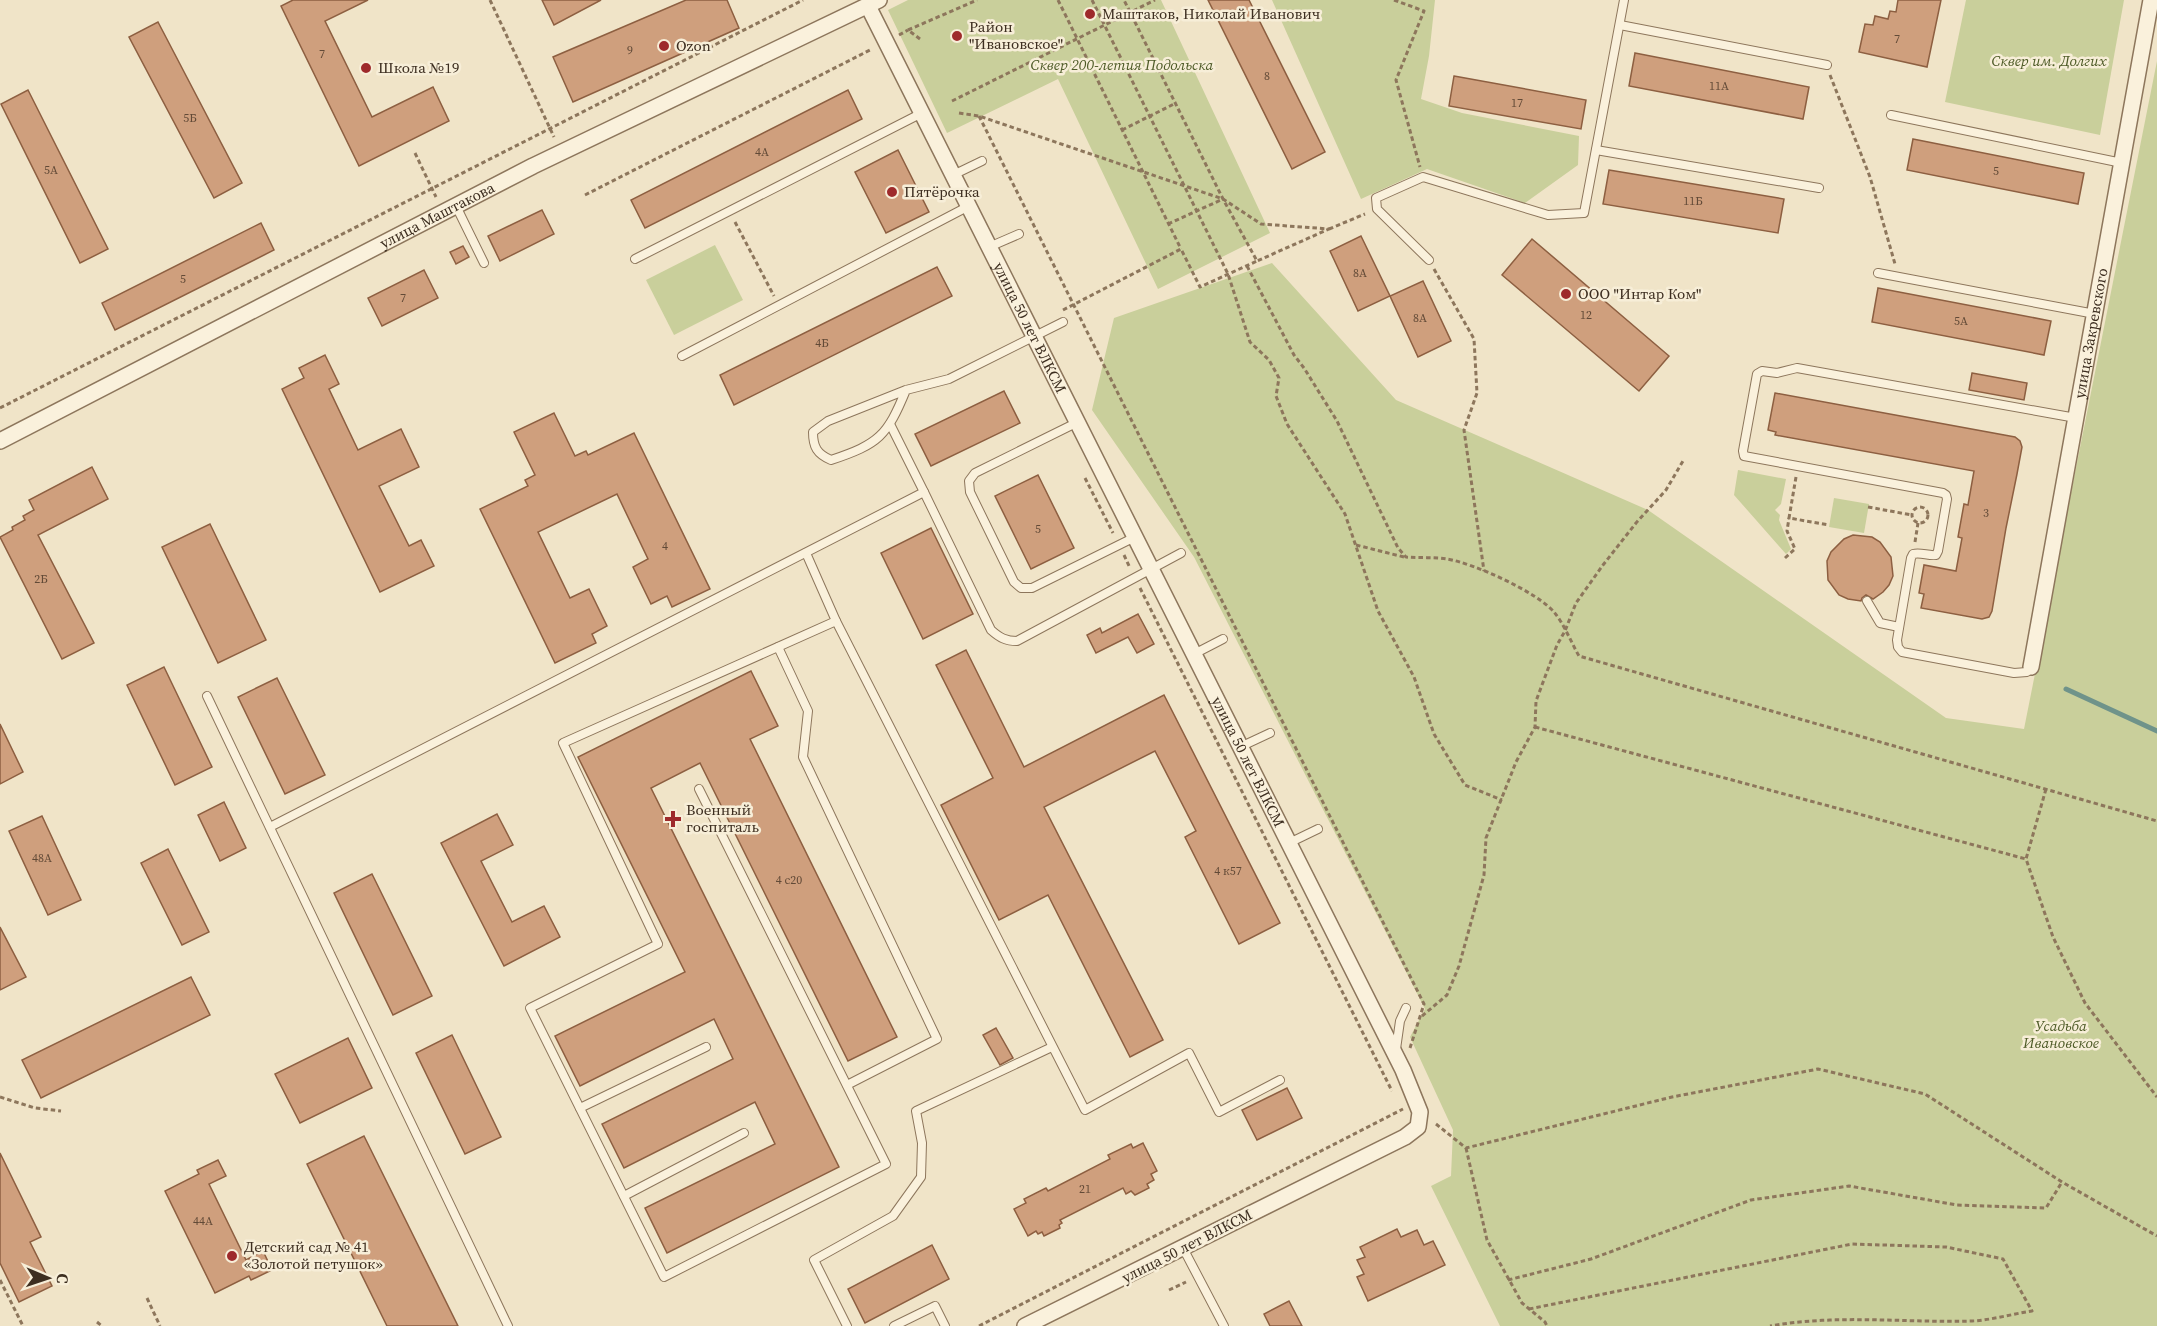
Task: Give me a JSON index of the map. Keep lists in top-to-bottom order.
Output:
{
  "streets": {
    "street": ["улица Маштакова", "улица 50 лет ВЛКСМ", "улица Закревского"]
  },
  "crossings": [
    ["улица Маштакова", "улица 50 лет ВЛКСМ"]
  ],
  "parks": ["Сквер им. Долгих", "Сквер 200-летия Подольска", "Усадьба Ивановское"],
  "places": {
    "other": [
      "Маштаков, Николай Иванович",
      "Район \"Ивановское\"",
      "Ozon",
      "Школа №19",
      "Пятёрочка",
      "ООО \"Интар Ком\"",
      "Детский сад № 41 «Золотой петушок»"
    ],
    "health": ["Военный госпиталь"]
  },
  "house_numbers": [
    "7",
    "9",
    "7",
    "8",
    "11А",
    "17",
    "5Б",
    "4А",
    "5А",
    "5",
    "11Б",
    "8А",
    "5",
    "7",
    "12",
    "8А",
    "5А",
    "4Б",
    "3",
    "5",
    "4",
    "2Б",
    "48А",
    "4 к57",
    "4 с20",
    "21",
    "44А"
  ],
  "north": "right"
}
